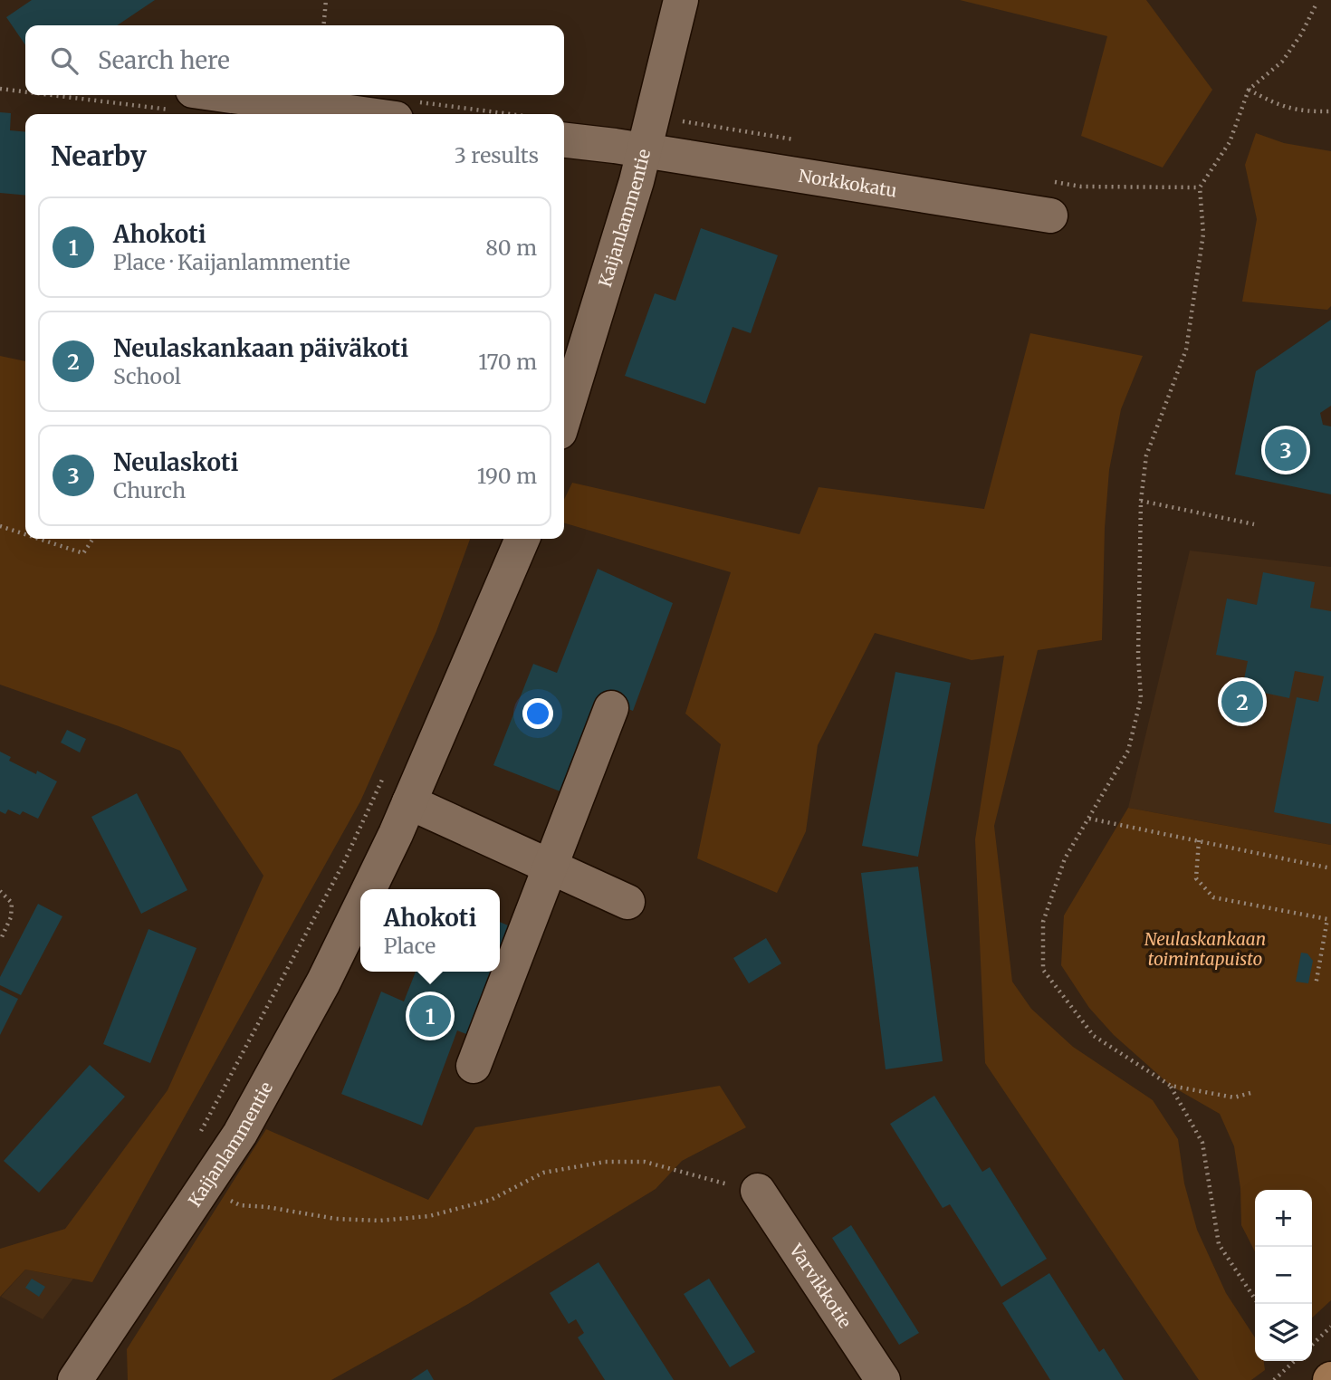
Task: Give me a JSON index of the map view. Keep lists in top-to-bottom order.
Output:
{
  "streets": {
    "street": ["Norkkokatu", "Kaijanlammentie", "Varvikkotie"]
  },
  "crossings": [
    ["Norkkokatu", "Kaijanlammentie"]
  ],
  "parks": ["Neulaskankaan toimintapuisto"],
  "page": {
    "search": "Search here",
    "heading": ["Nearby", "3 results"],
    "list": [
      {
        "mark": "1",
        "name": "Ahokoti",
        "note": "Place · Kaijanlammentie",
        "value": "80 m"
      },
      {
        "mark": "2",
        "name": "Neulaskankaan päiväkoti",
        "note": "School",
        "value": "170 m"
      },
      {
        "mark": "3",
        "name": "Neulaskoti",
        "note": "Church",
        "value": "190 m"
      }
    ],
    "pins": ["3", "2", "1"],
    "popup": ["Ahokoti", "Place"],
    "map_buttons": ["+", "−"]
  }
}
